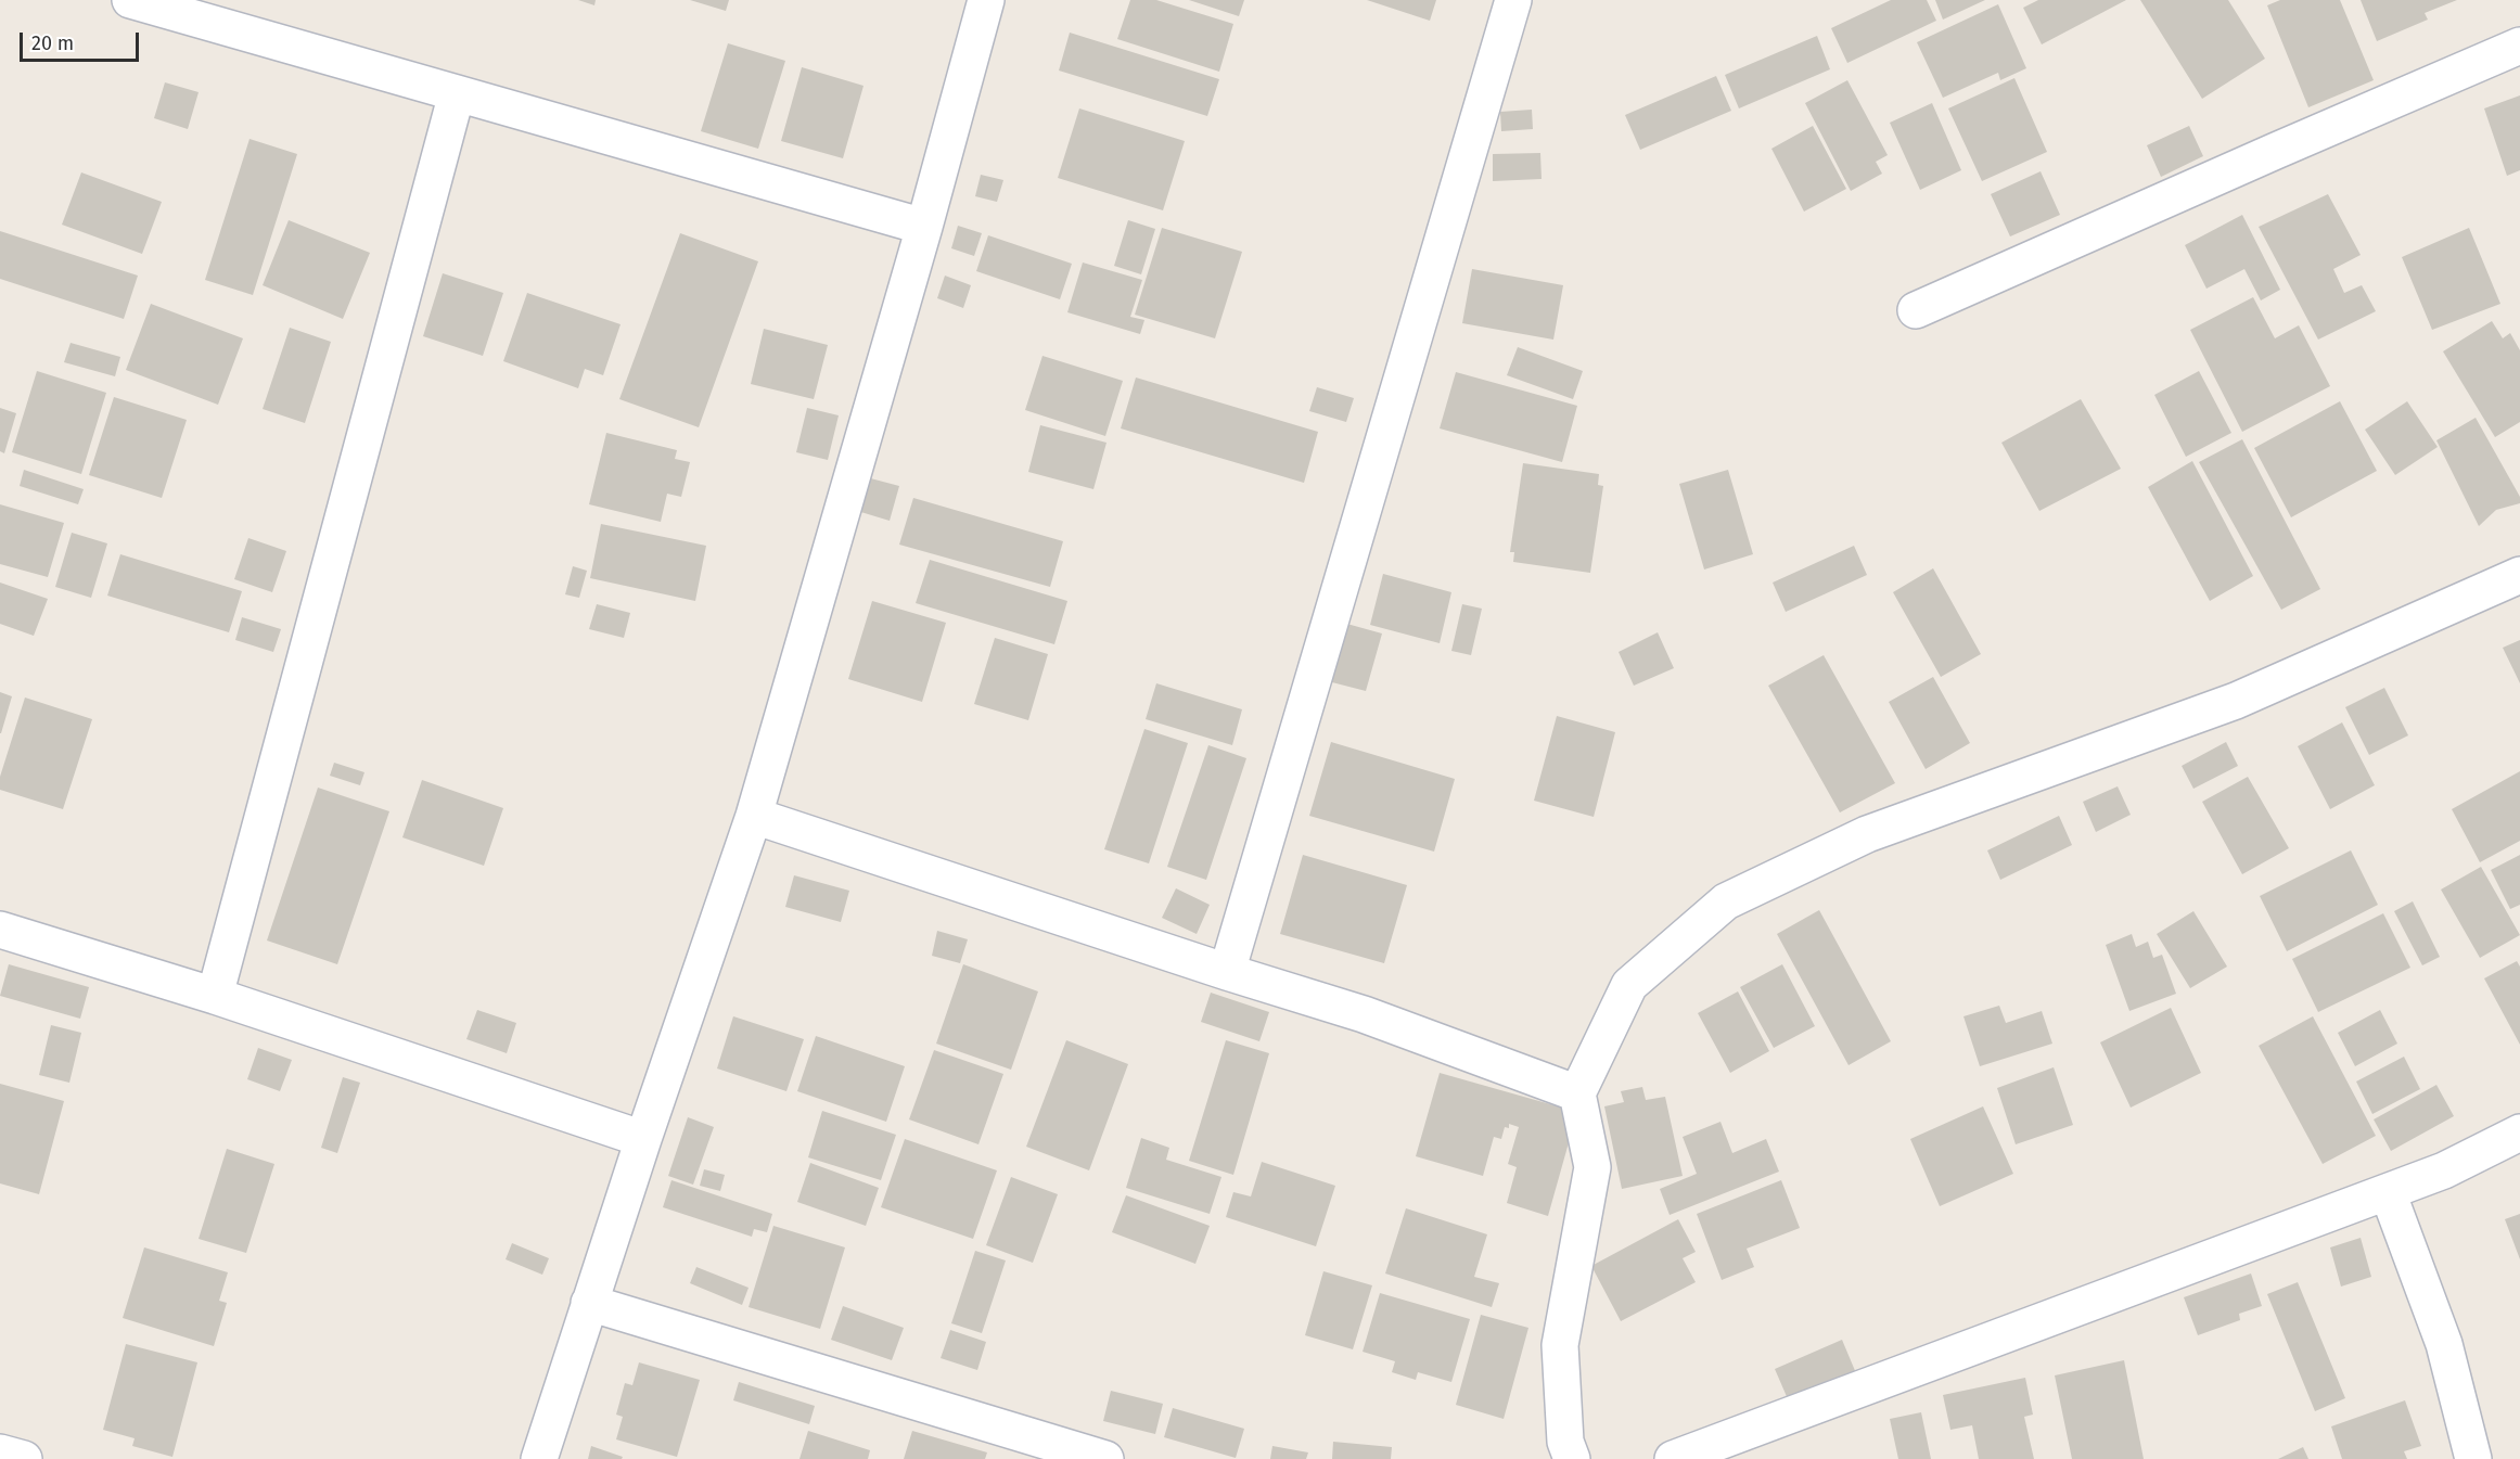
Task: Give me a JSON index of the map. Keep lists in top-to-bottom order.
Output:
{
  "scale_bar": "20 m"
}
